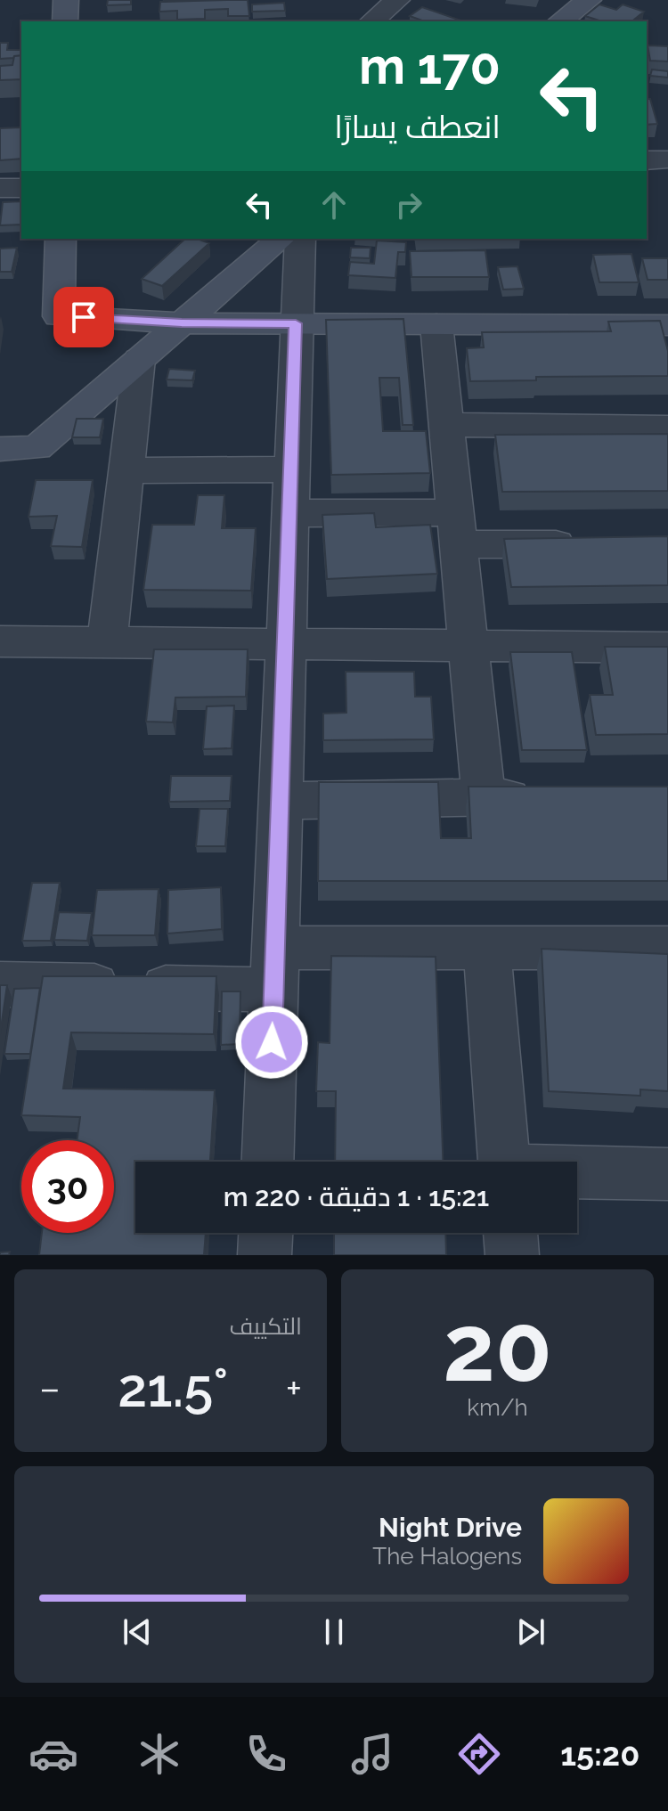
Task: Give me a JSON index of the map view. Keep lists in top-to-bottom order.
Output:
{
  "page": {
    "turn": ["170 m", "انعطف يسارًا"],
    "limit": "30",
    "trip": "15:21 · 1 دقيقة · 220 m",
    "tile": [
      ["20", "km/h"],
      "التكييف"
    ],
    "heat": ["−", "21.5°", "+"],
    "song": ["Night Drive", "The Halogens"],
    "tabs": "15:20"
  }
}
